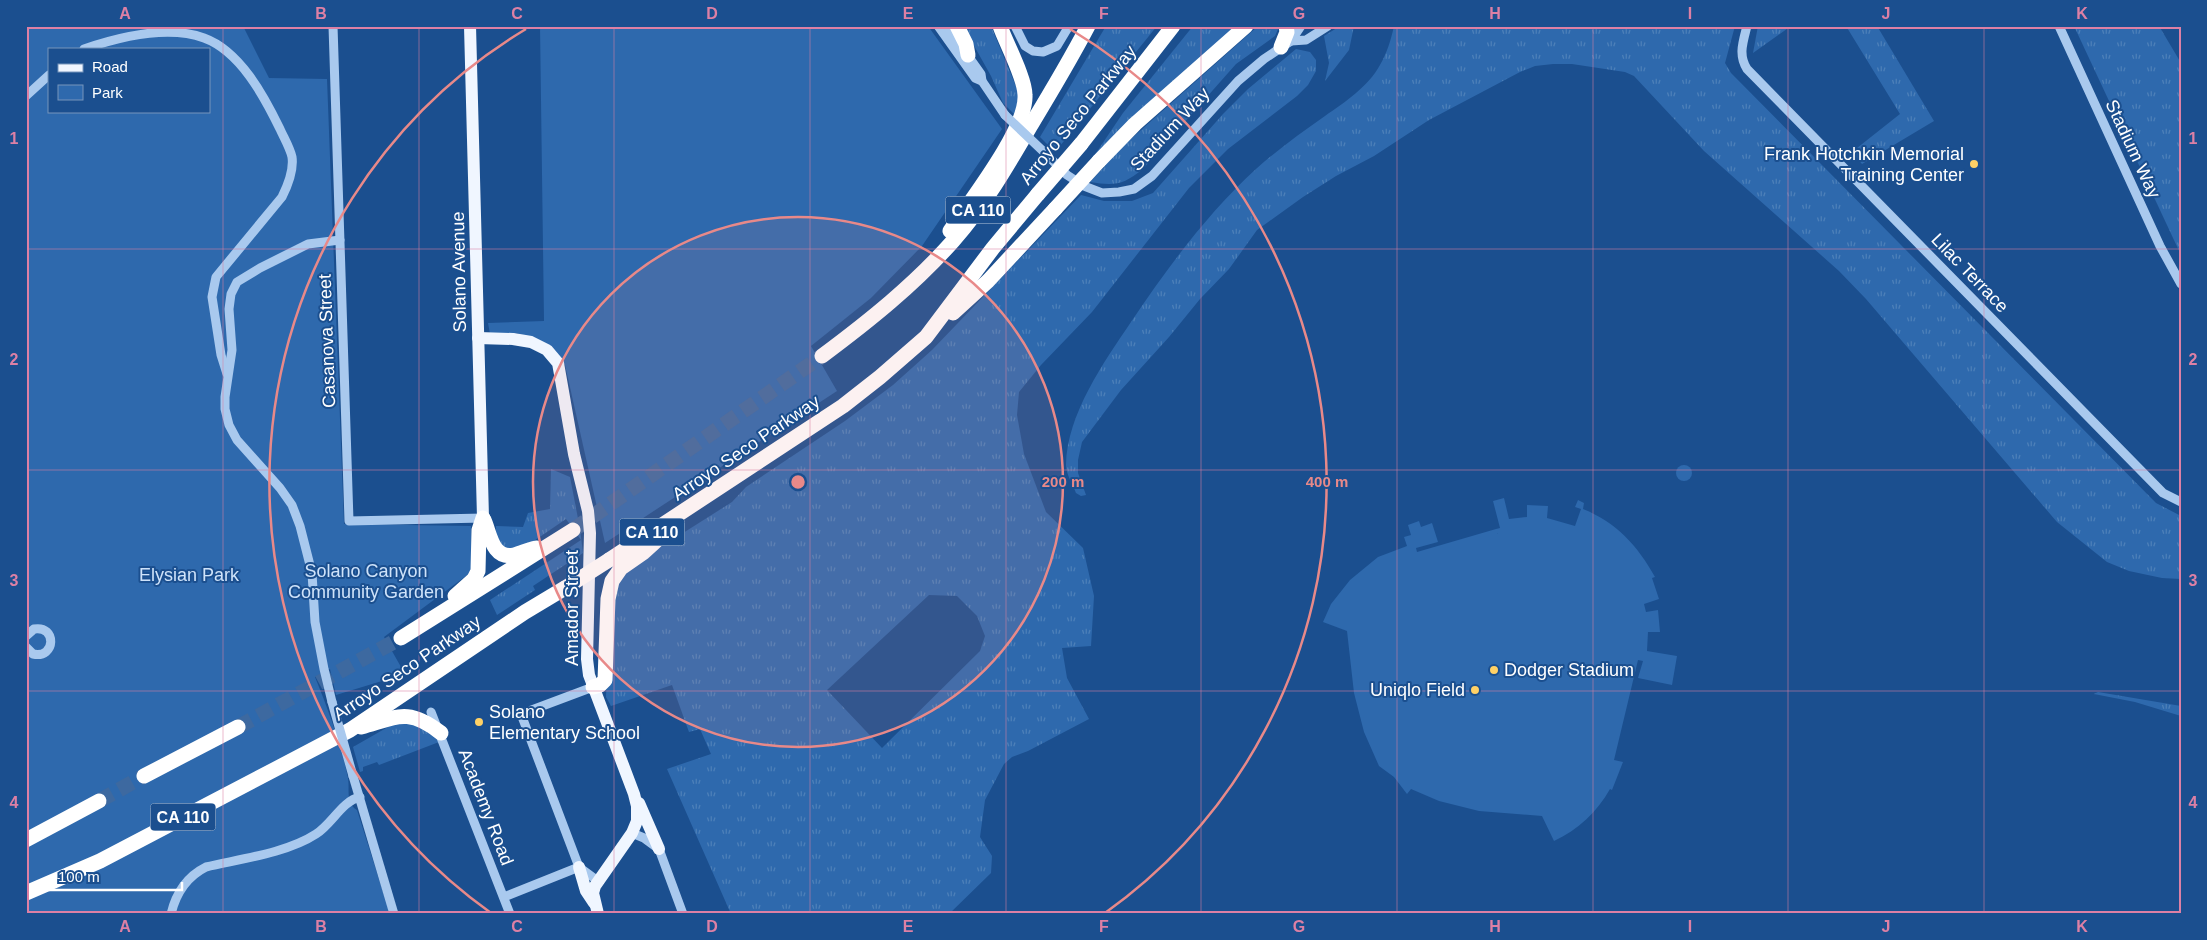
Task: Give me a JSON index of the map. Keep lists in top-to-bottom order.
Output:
{
  "streets": {
    "highway": ["Arroyo Seco Parkway", "CA 110"],
    "main road": ["Solano Avenue", "Amador Street"],
    "street": [
      "Stadium Way",
      "Lilac Terrace",
      "Casanova Street",
      "Academy Road"
    ]
  },
  "crossings": [
    ["Solano Avenue", "Casanova Street"],
    ["Solano Avenue", "Amador Street"]
  ],
  "parks": ["Solano Canyon Community Garden", "Elysian Park"],
  "places": [
    "Frank Hotchkin Memorial Training Center",
    "Dodger Stadium",
    "Uniqlo Field",
    "Solano Elementary School"
  ],
  "legend": ["Road", "Park"],
  "scale_bar": "100 m",
  "grid": {
    "columns": [
      "A",
      "B",
      "C",
      "D",
      "E",
      "F",
      "G",
      "H",
      "I",
      "J",
      "K"
    ],
    "rows": [
      "1",
      "2",
      "3",
      "4"
    ]
  },
  "rings": ["200 m", "400 m"]
}
